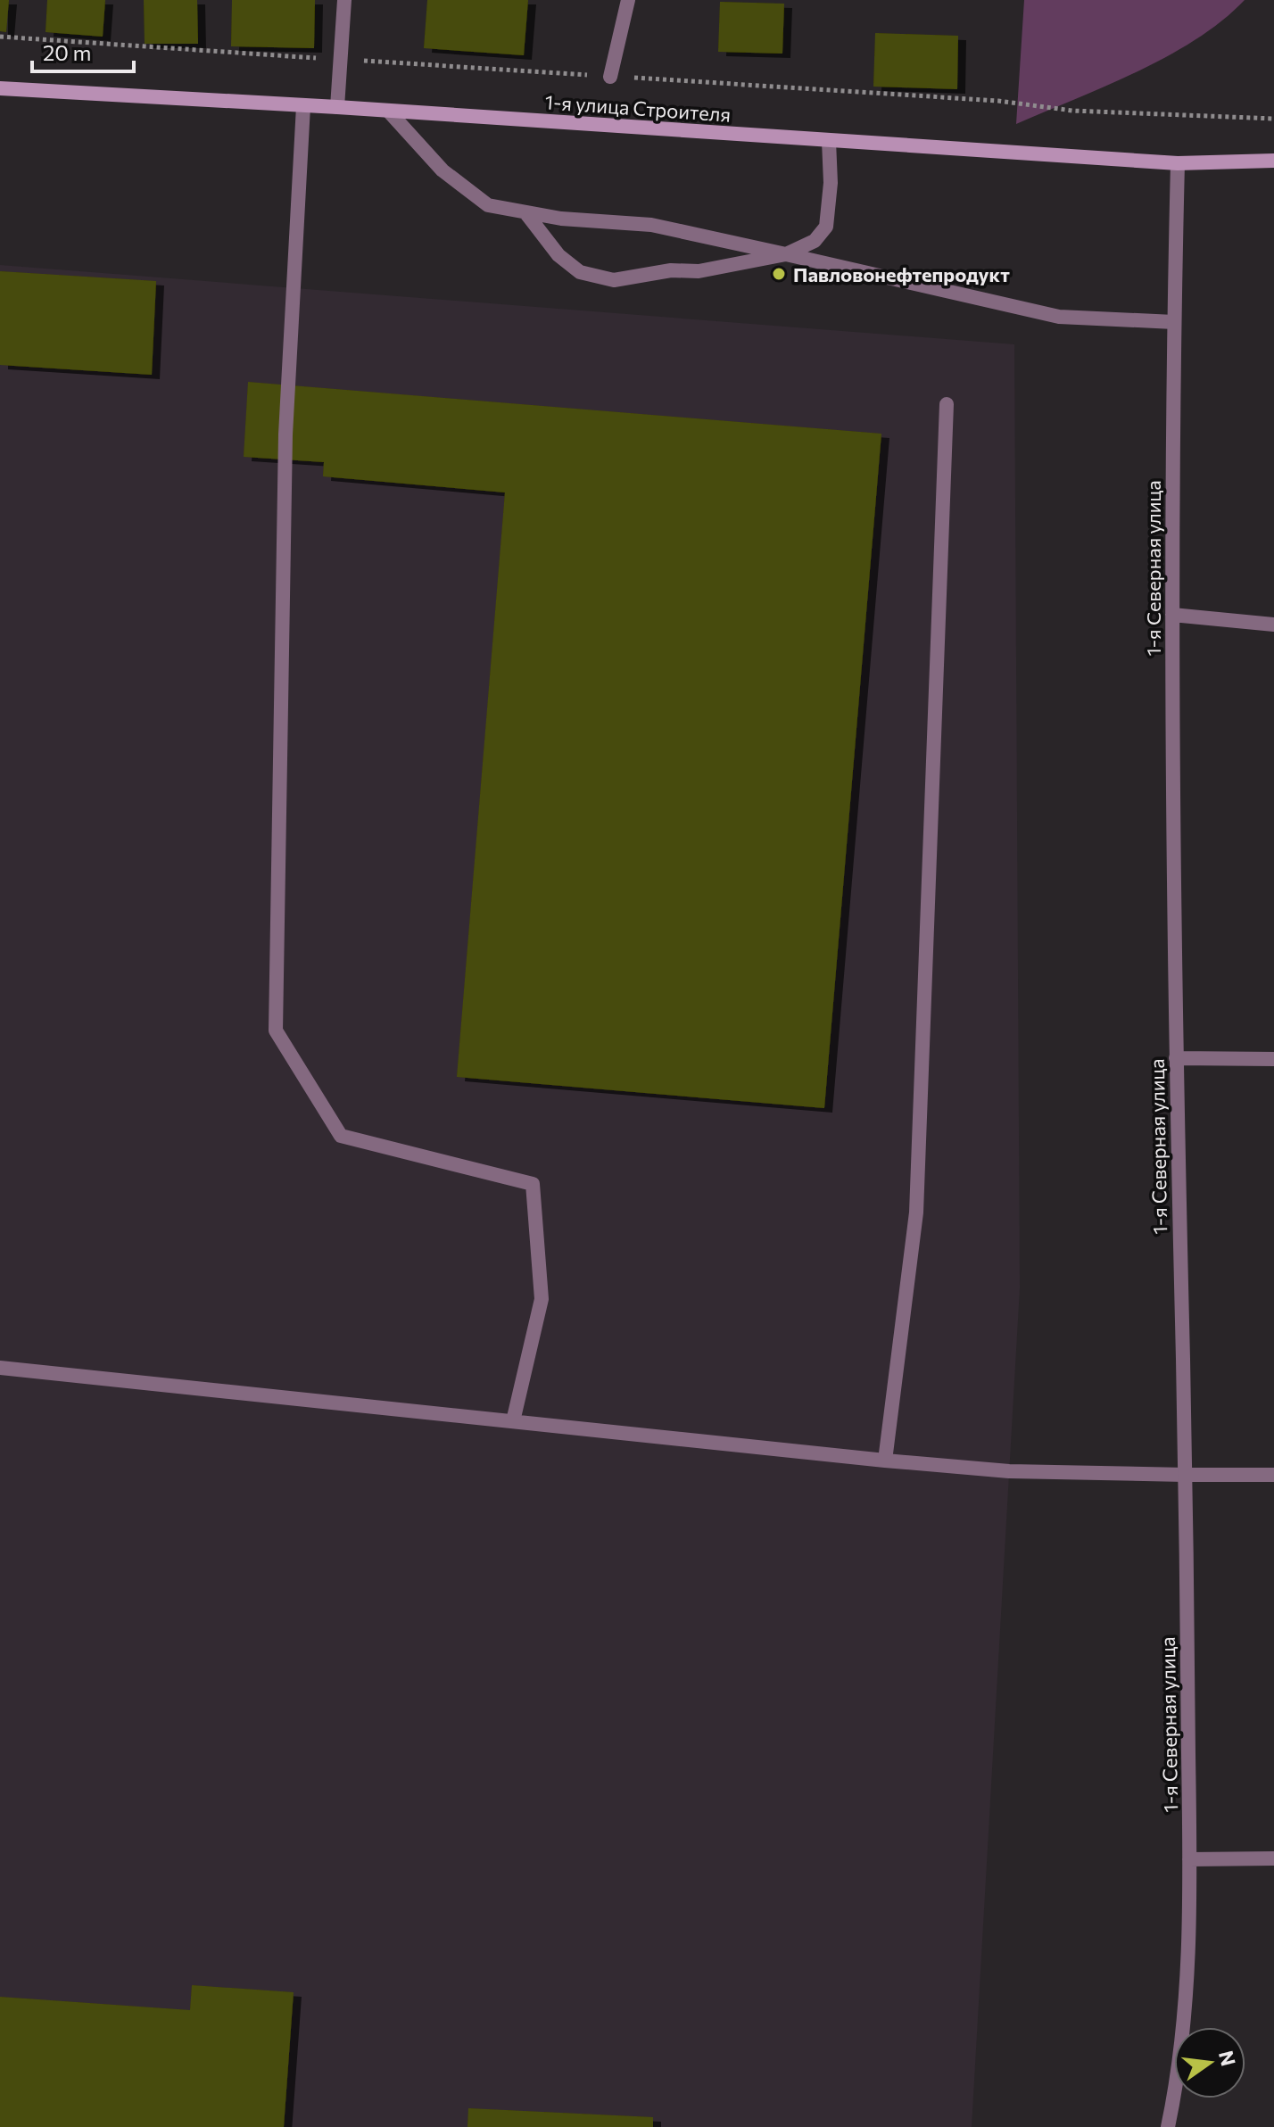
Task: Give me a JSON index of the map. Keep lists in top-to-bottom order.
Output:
{
  "streets": {
    "street": ["1-я улица Строителя", "1-я Северная улица"]
  },
  "crossings": [
    ["1-я улица Строителя", "1-я Северная улица"]
  ],
  "places": ["Павловонефтепродукт"],
  "scale_bar": "20 m",
  "north": "right"
}
